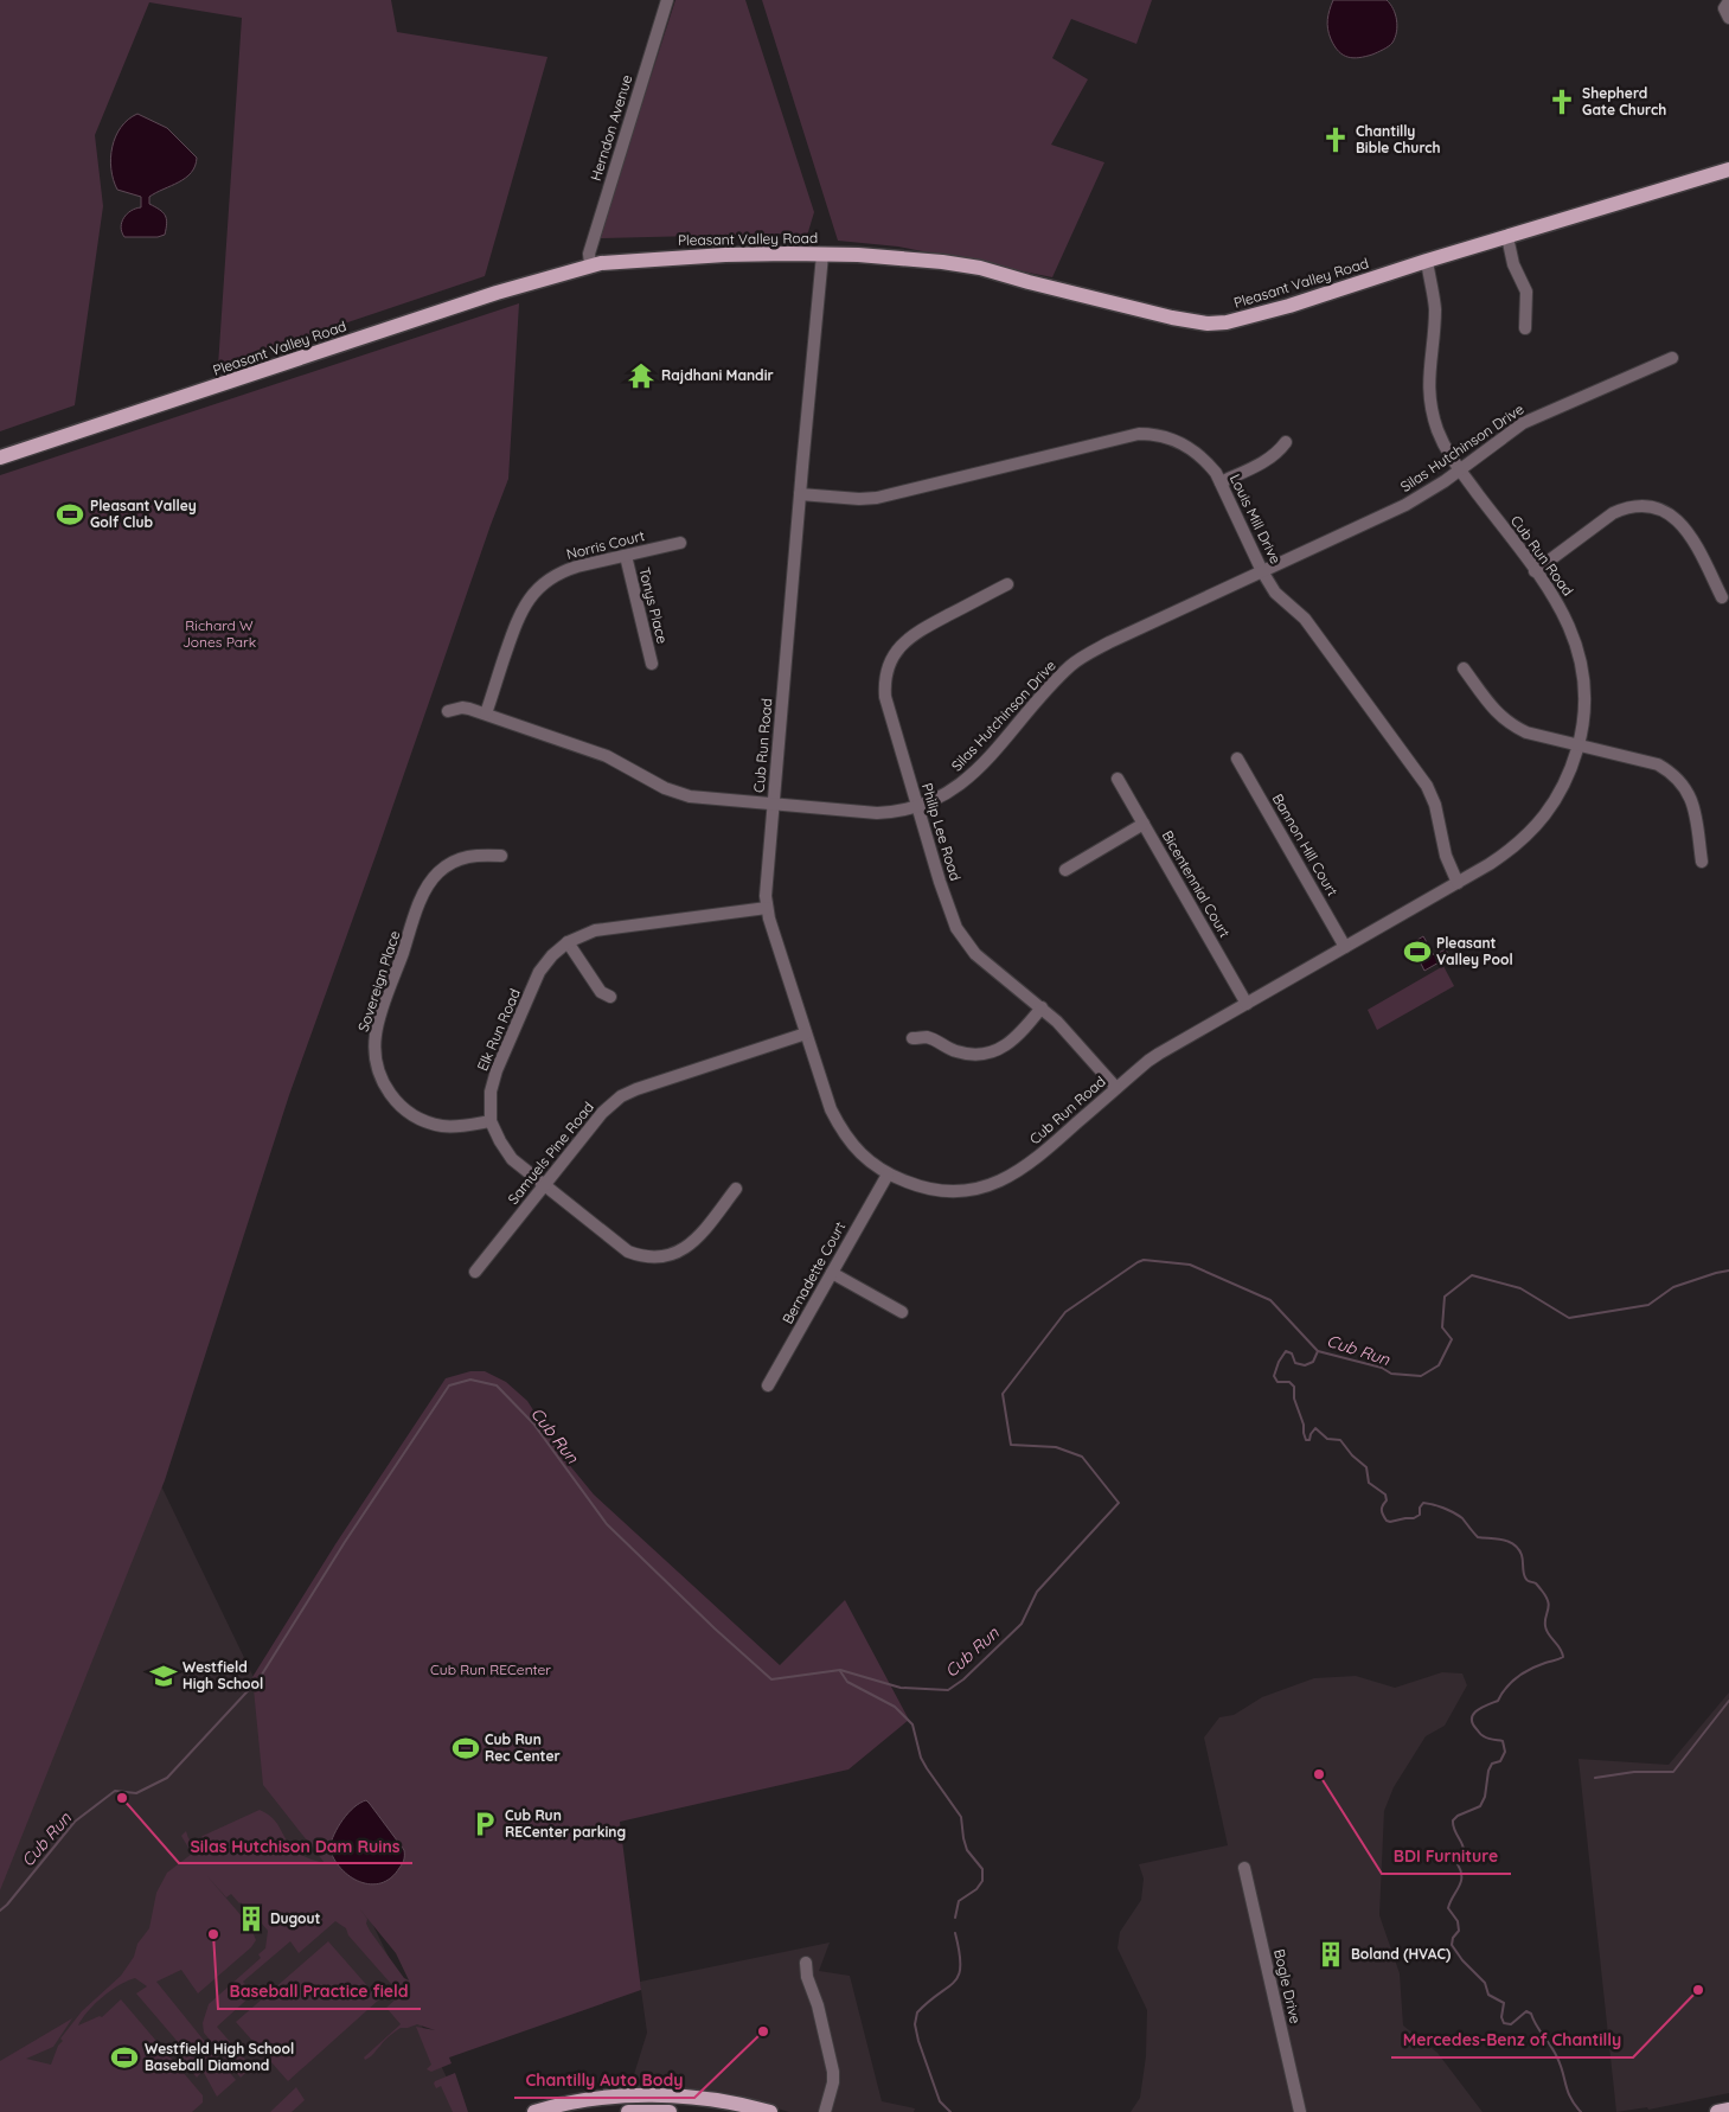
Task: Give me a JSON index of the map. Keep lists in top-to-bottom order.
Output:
{
  "streets": {
    "main road": ["Pleasant Valley Road"],
    "street": [
      "Herndon Avenue",
      "Silas Hutchinson Drive",
      "Louis Mill Drive",
      "Norris Court",
      "Cub Run Road",
      "Tonys Place",
      "Philip Lee Road",
      "Bannon Hill Court",
      "Bicentennial Court",
      "Sovereign Place",
      "Elk Run Road",
      "Samuels Pine Road",
      "Bernadette Court",
      "Bogle Drive"
    ]
  },
  "crossings": [
    ["Herndon Avenue", "Pleasant Valley Road"],
    ["Pleasant Valley Road", "Cub Run Road"],
    ["Silas Hutchinson Drive", "Louis Mill Drive"],
    ["Silas Hutchinson Drive", "Norris Court"],
    ["Silas Hutchinson Drive", "Cub Run Road"],
    ["Silas Hutchinson Drive", "Philip Lee Road"],
    ["Louis Mill Drive", "Cub Run Road"],
    ["Norris Court", "Tonys Place"],
    ["Cub Run Road", "Philip Lee Road"],
    ["Cub Run Road", "Bannon Hill Court"],
    ["Cub Run Road", "Bicentennial Court"],
    ["Cub Run Road", "Elk Run Road"],
    ["Cub Run Road", "Samuels Pine Road"],
    ["Cub Run Road", "Bernadette Court"],
    ["Sovereign Place", "Elk Run Road"],
    ["Elk Run Road", "Samuels Pine Road"]
  ],
  "water": ["Cub Run"],
  "parks": ["Richard W Jones Park", "Cub Run RECenter"],
  "places": {
    "church": ["Shepherd Gate Church", "Chantilly Bible Church"],
    "temple": ["Rajdhani Mandir"],
    "sports": [
      "Pleasant Valley Golf Club",
      "Pleasant Valley Pool",
      "Cub Run Rec Center",
      "Westfield High School Baseball Diamond"
    ],
    "school or university": ["Westfield High School"],
    "other": [
      "BDI Furniture",
      "Silas Hutchison Dam Ruins",
      "Baseball Practice field",
      "Mercedes-Benz of Chantilly",
      "Chantilly Auto Body"
    ],
    "parking": ["Cub Run RECenter parking"],
    "building": ["Dugout", "Boland (HVAC)"]
  }
}
